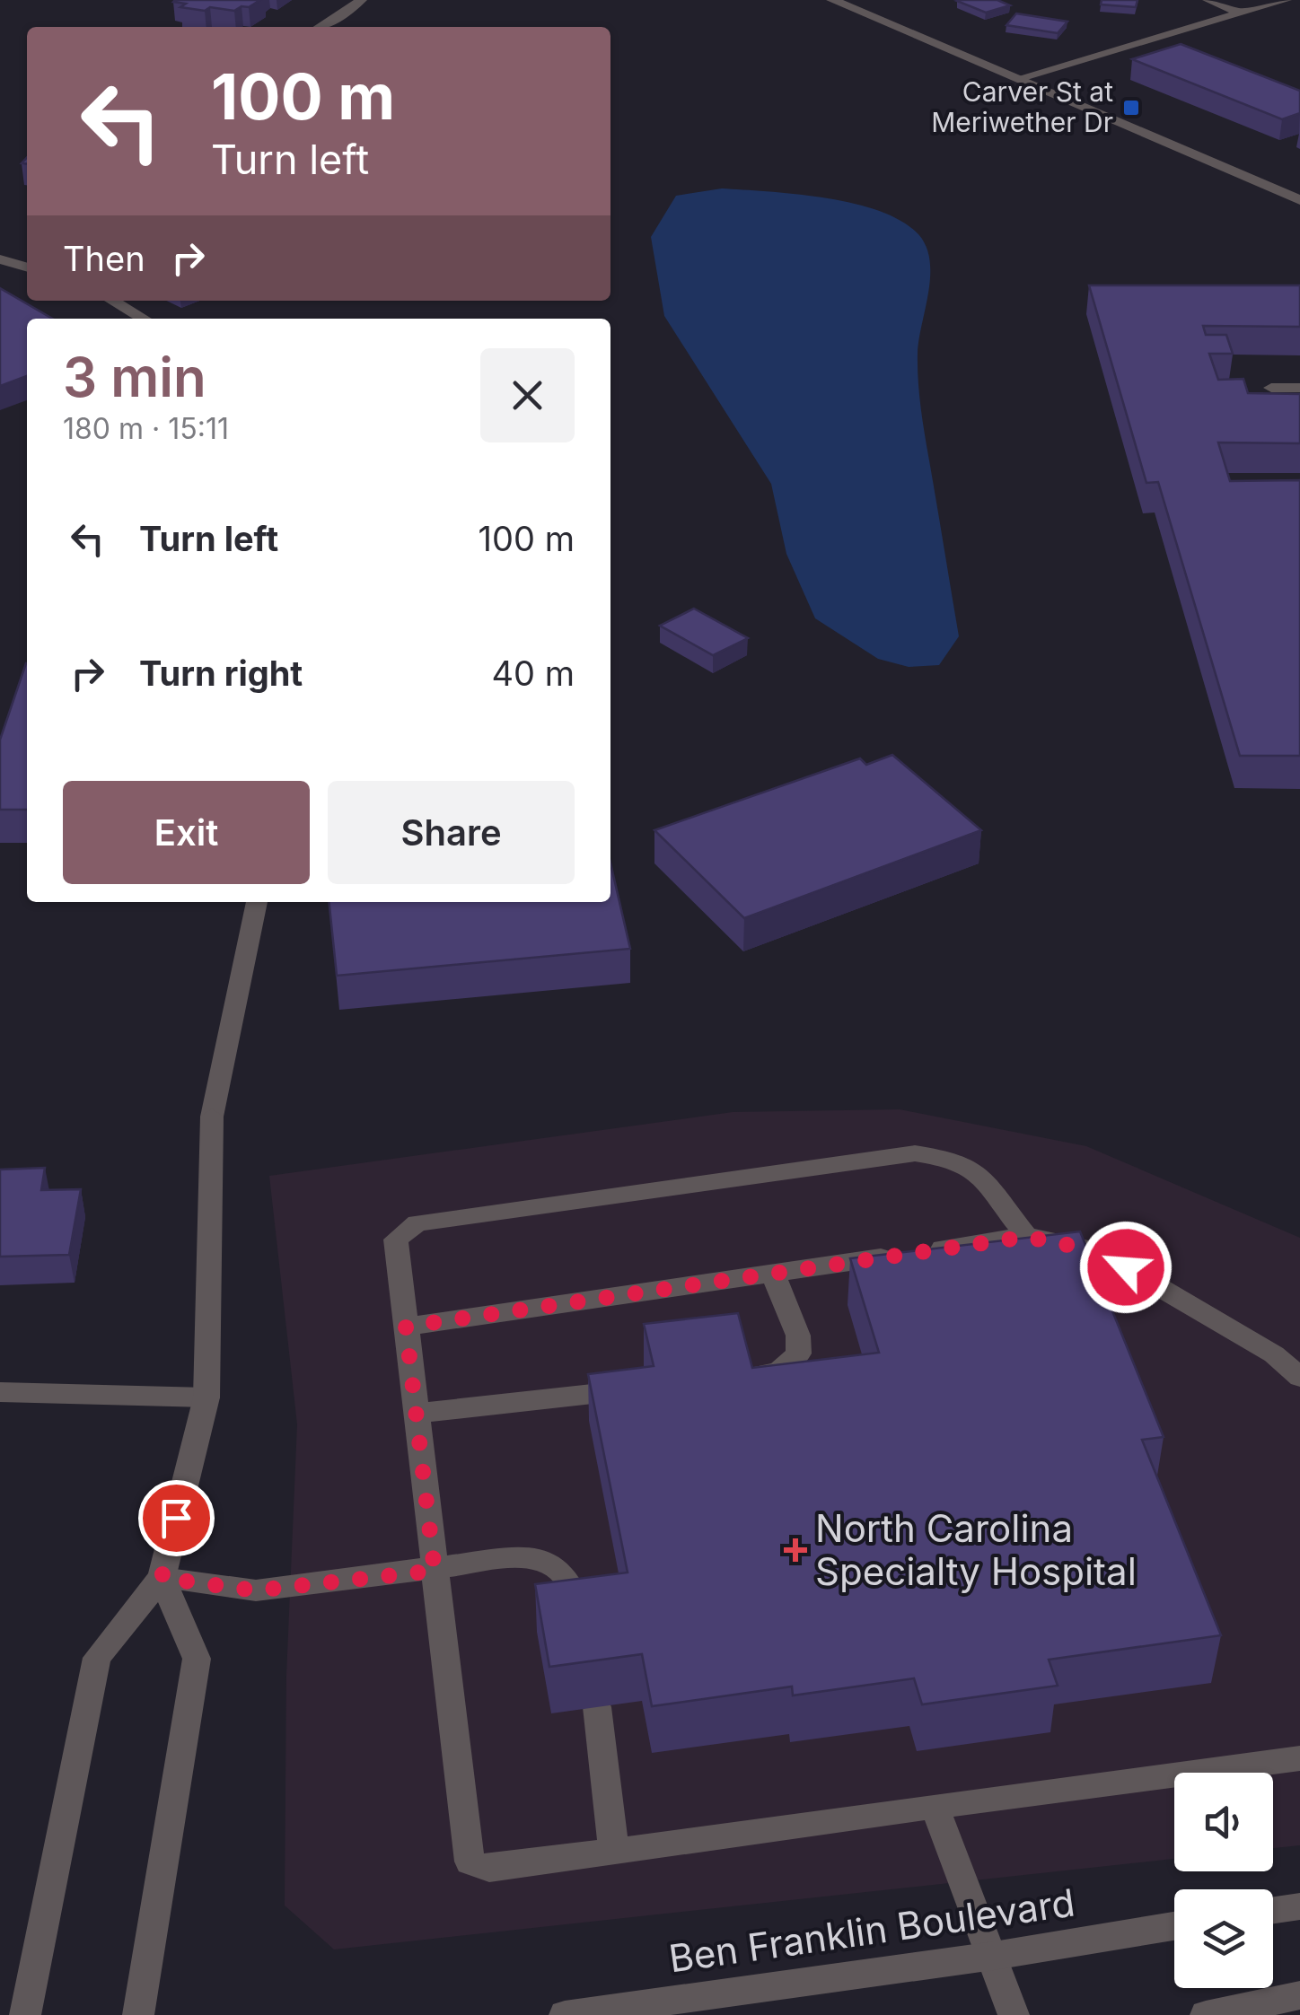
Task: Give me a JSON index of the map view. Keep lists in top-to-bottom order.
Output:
{
  "streets": {
    "street": ["Ben Franklin Boulevard"]
  },
  "places": {
    "transit": ["Carver St at Meriwether Dr"],
    "health": ["North Carolina Specialty Hospital"]
  },
  "page": {
    "turn": ["100 m", "Turn left"],
    "then": "Then",
    "heading": ["3 min", "180 m · 15:11"],
    "list": [
      {
        "name": "Turn left",
        "value": "100 m"
      },
      {
        "name": "Turn right",
        "value": "40 m"
      }
    ],
    "buttons": ["Exit", "Share"]
  }
}
